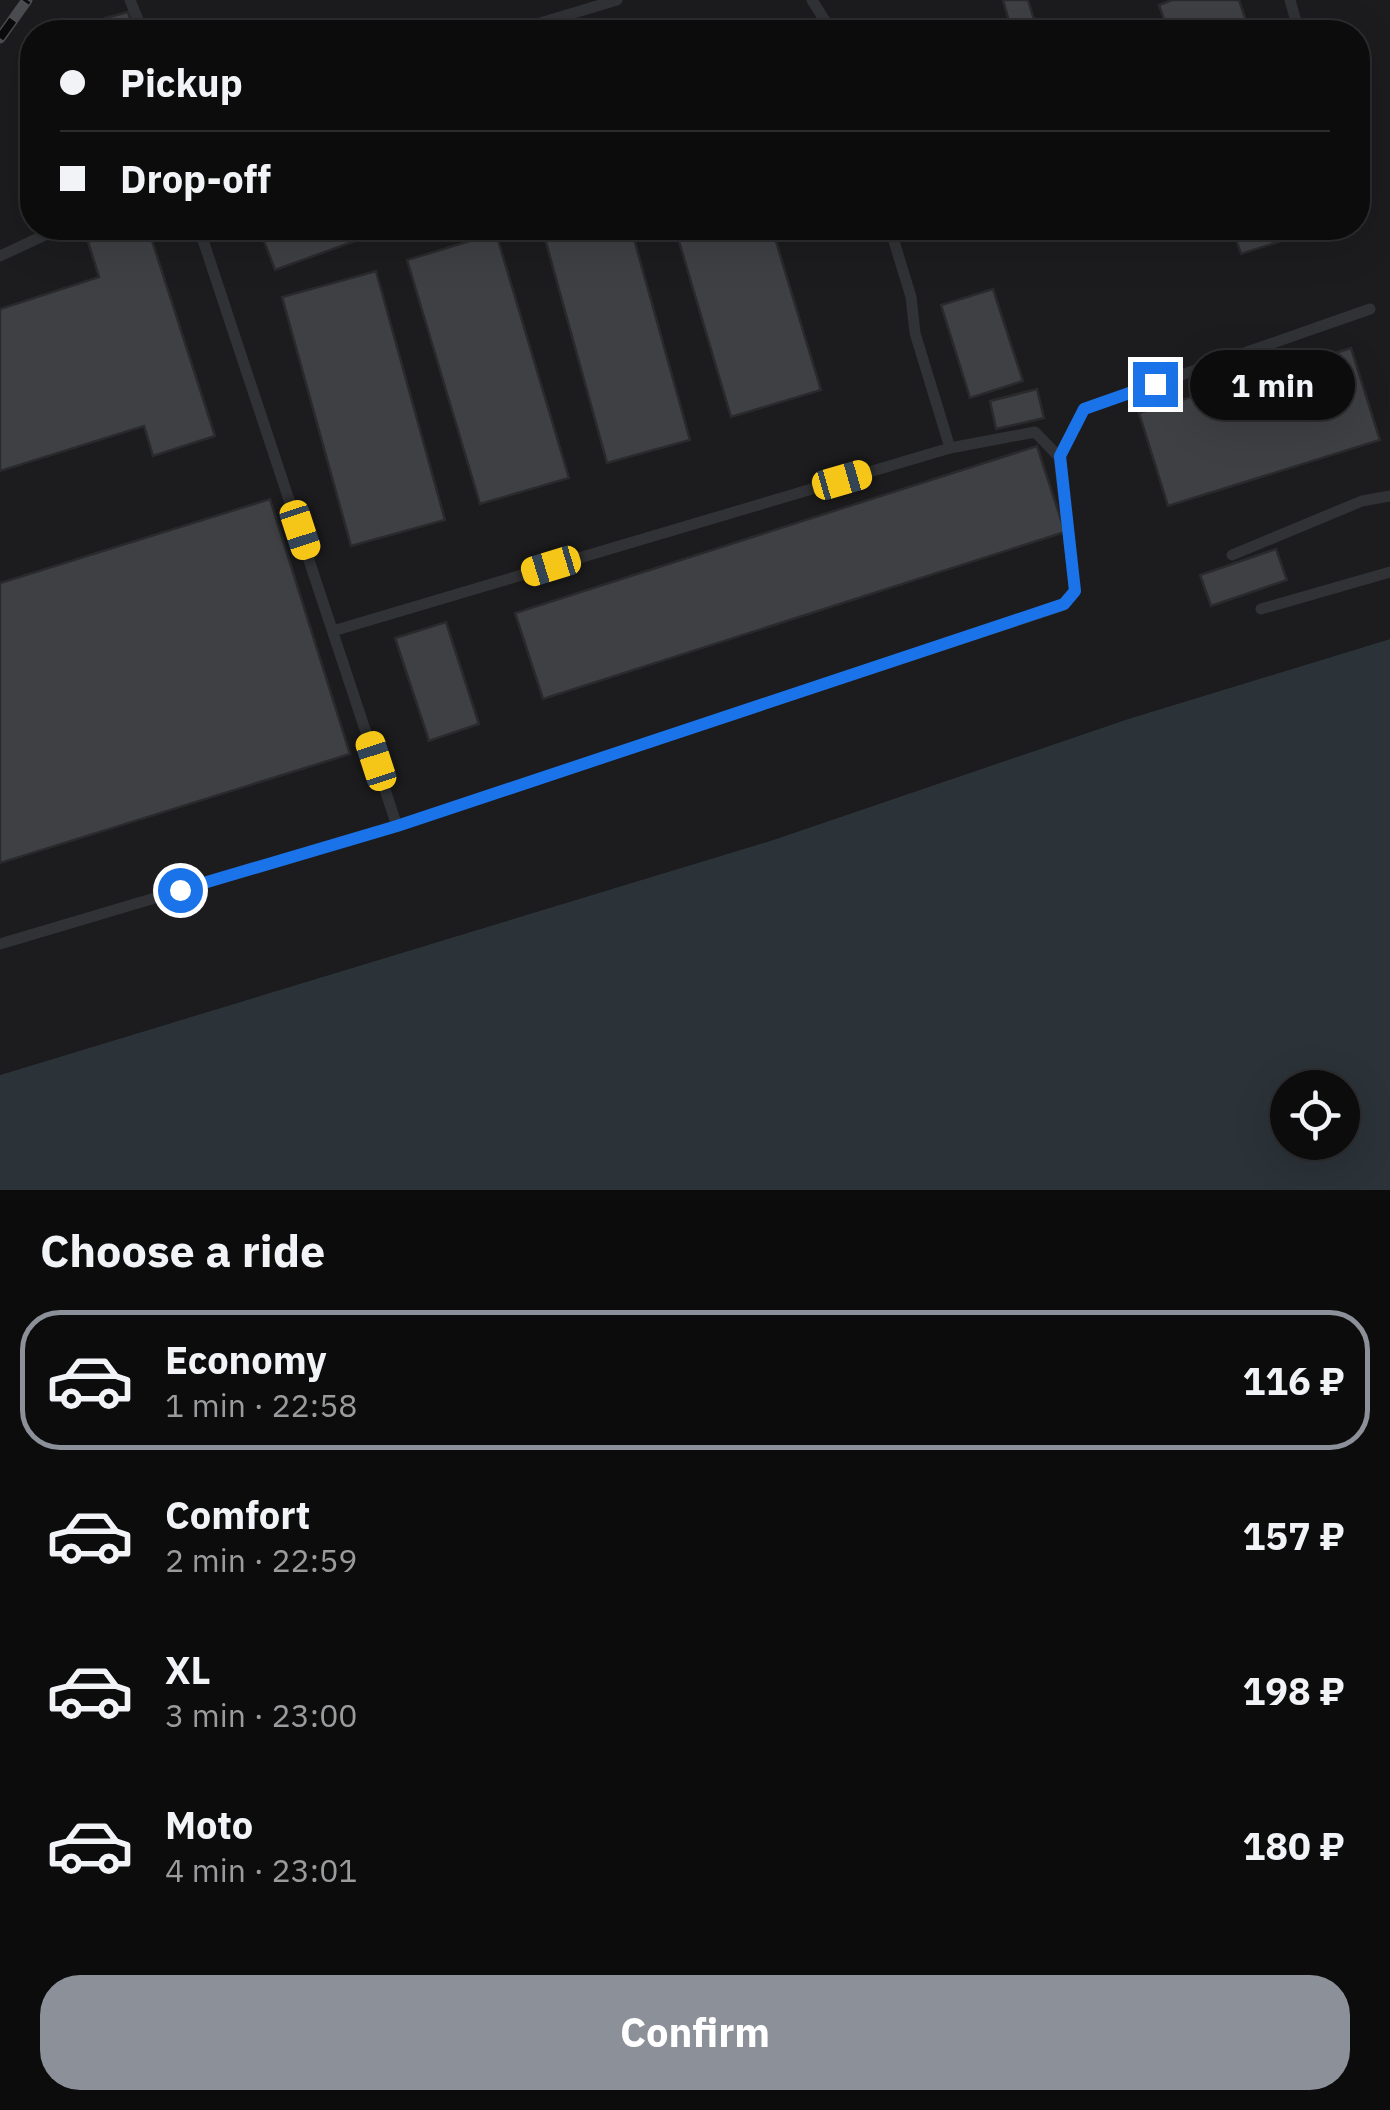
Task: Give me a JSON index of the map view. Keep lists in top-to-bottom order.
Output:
{
  "page": {
    "banner": ["Pickup", "Drop-off"],
    "bubble": "1 min",
    "heading": "Choose a ride",
    "list": [
      {
        "name": "Economy",
        "note": "1 min · 22:58",
        "value": "116 ₽"
      },
      {
        "name": "Comfort",
        "note": "2 min · 22:59",
        "value": "157 ₽"
      },
      {
        "name": "XL",
        "note": "3 min · 23:00",
        "value": "198 ₽"
      },
      {
        "name": "Moto",
        "note": "4 min · 23:01",
        "value": "180 ₽"
      }
    ],
    "buttons": "Confirm"
  }
}
